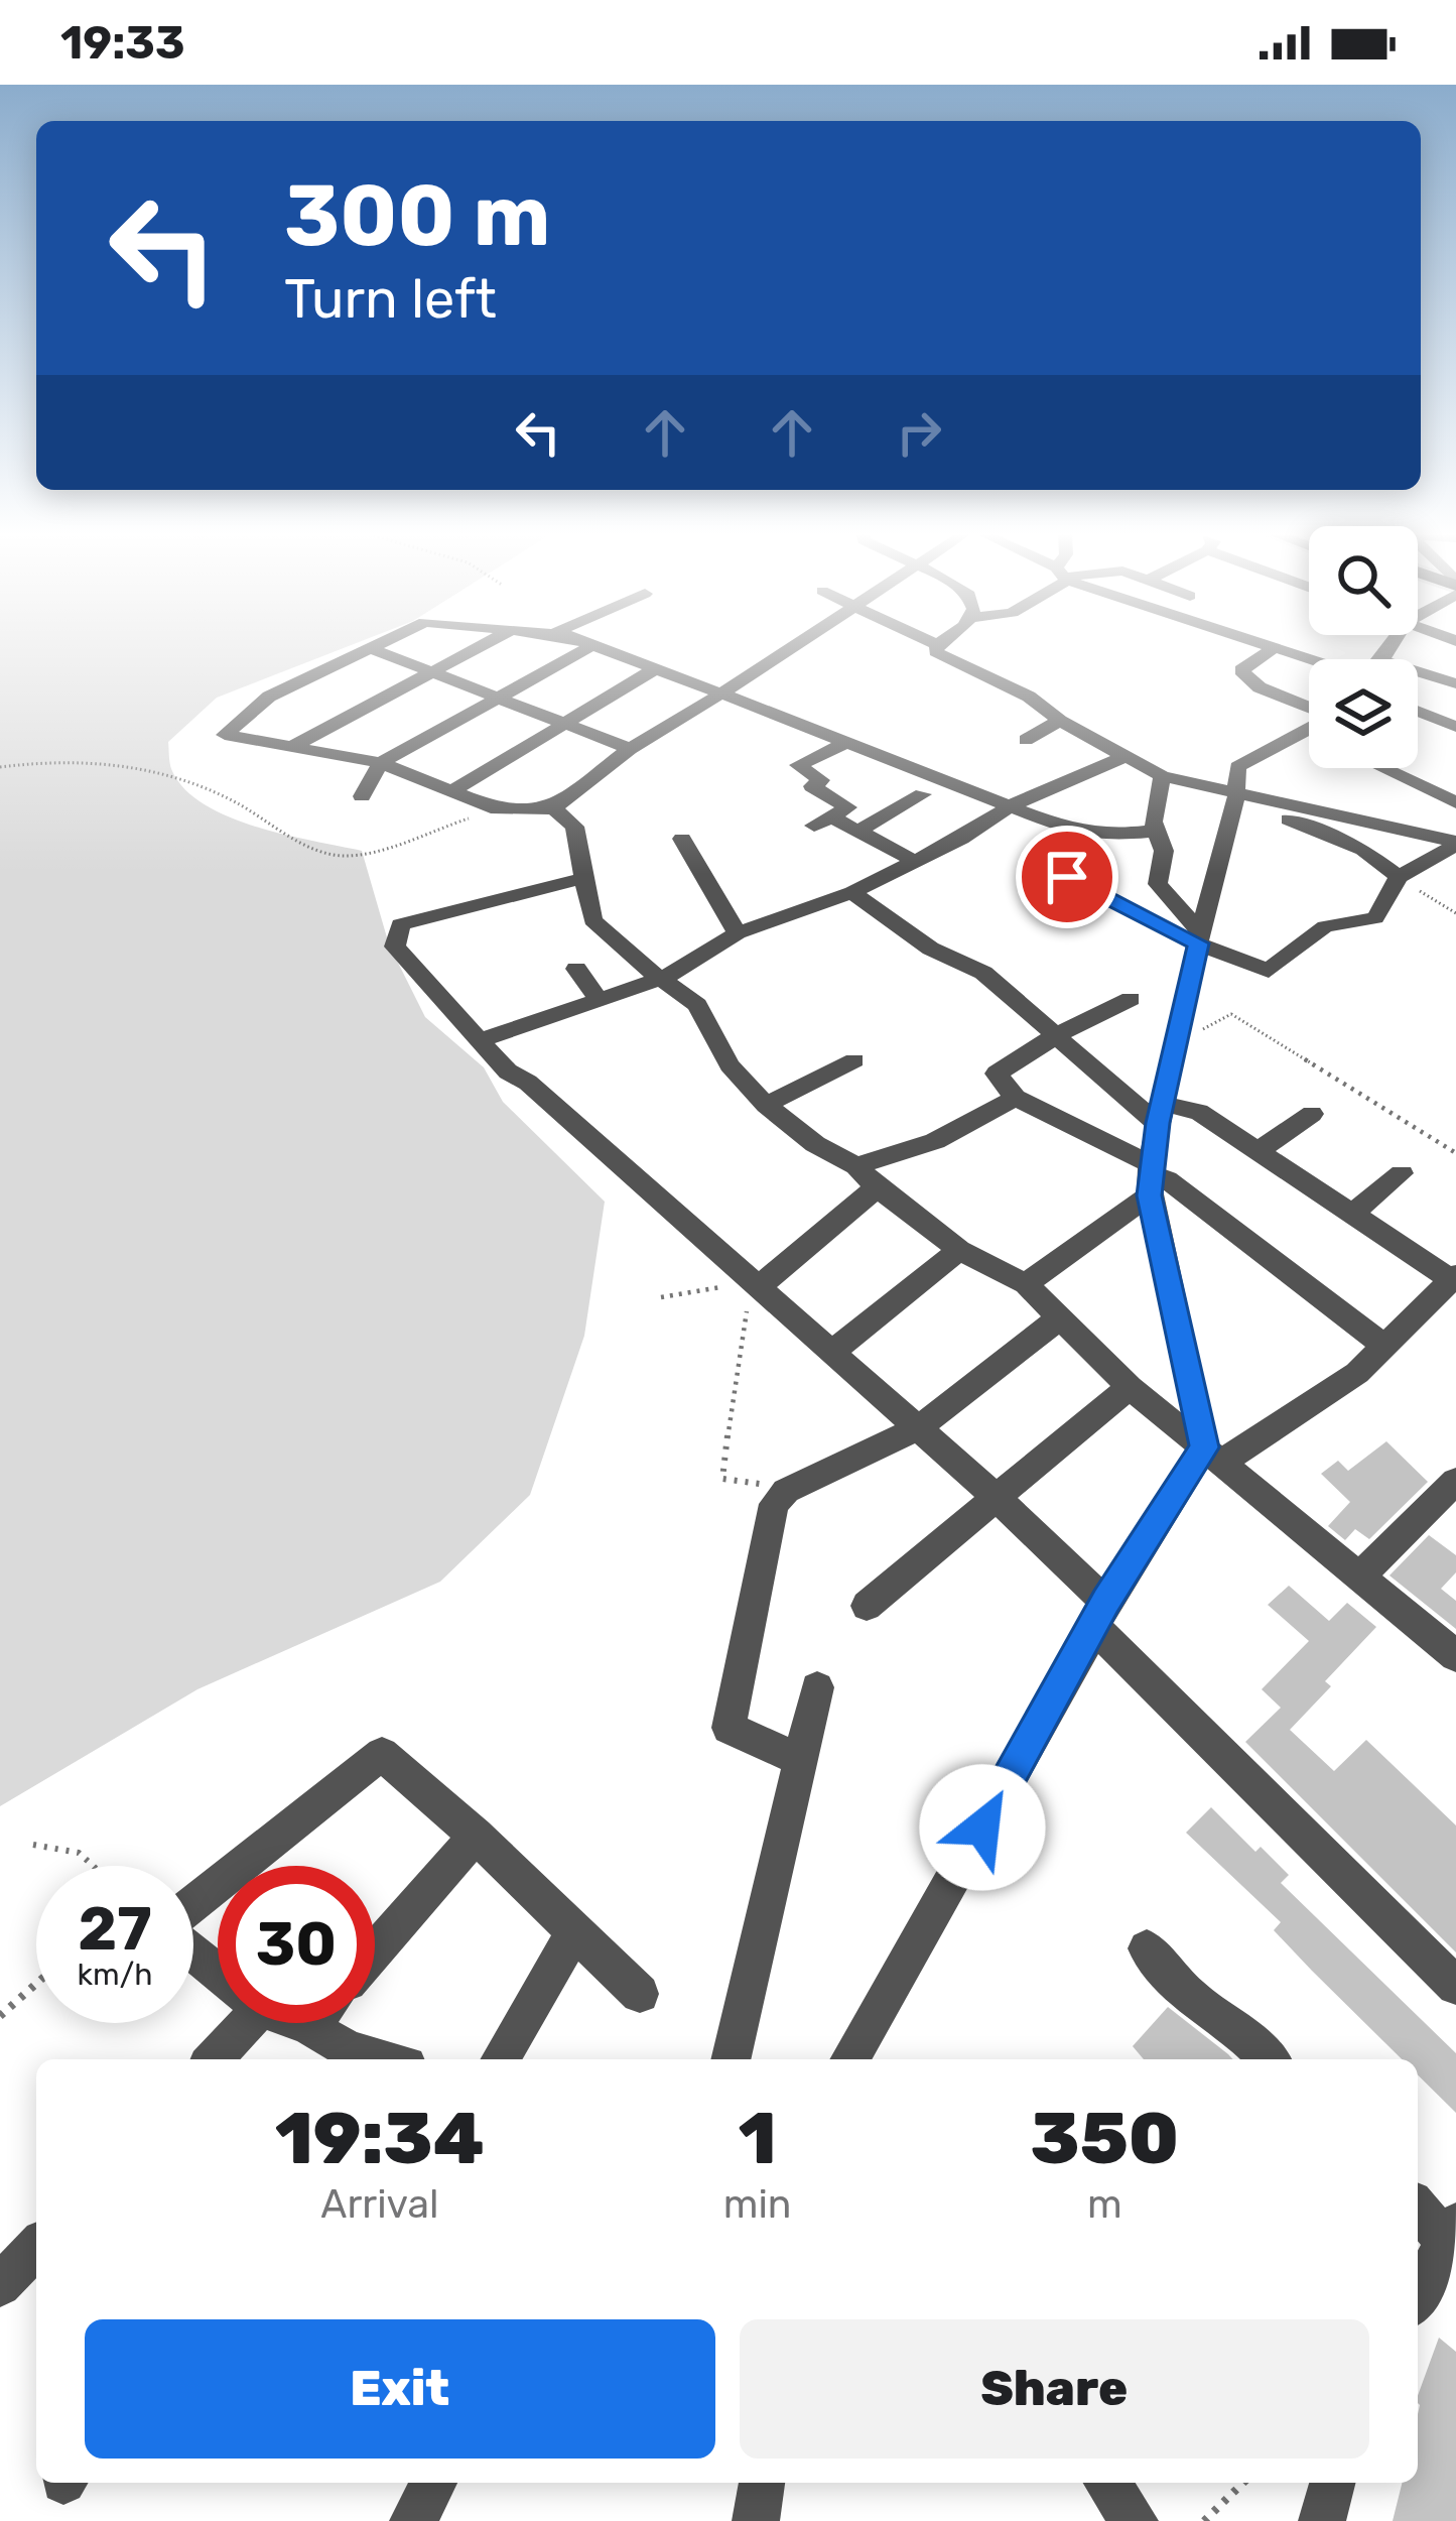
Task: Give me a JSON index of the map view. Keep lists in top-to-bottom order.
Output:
{
  "page": {
    "status": "19:33",
    "turn": ["300 m", "Turn left"],
    "speed": "27 km/h",
    "limit": "30",
    "eta": [
      "19:34",
      "Arrival",
      "1",
      "min",
      "350",
      "m"
    ],
    "buttons": ["Exit", "Share"]
  }
}
